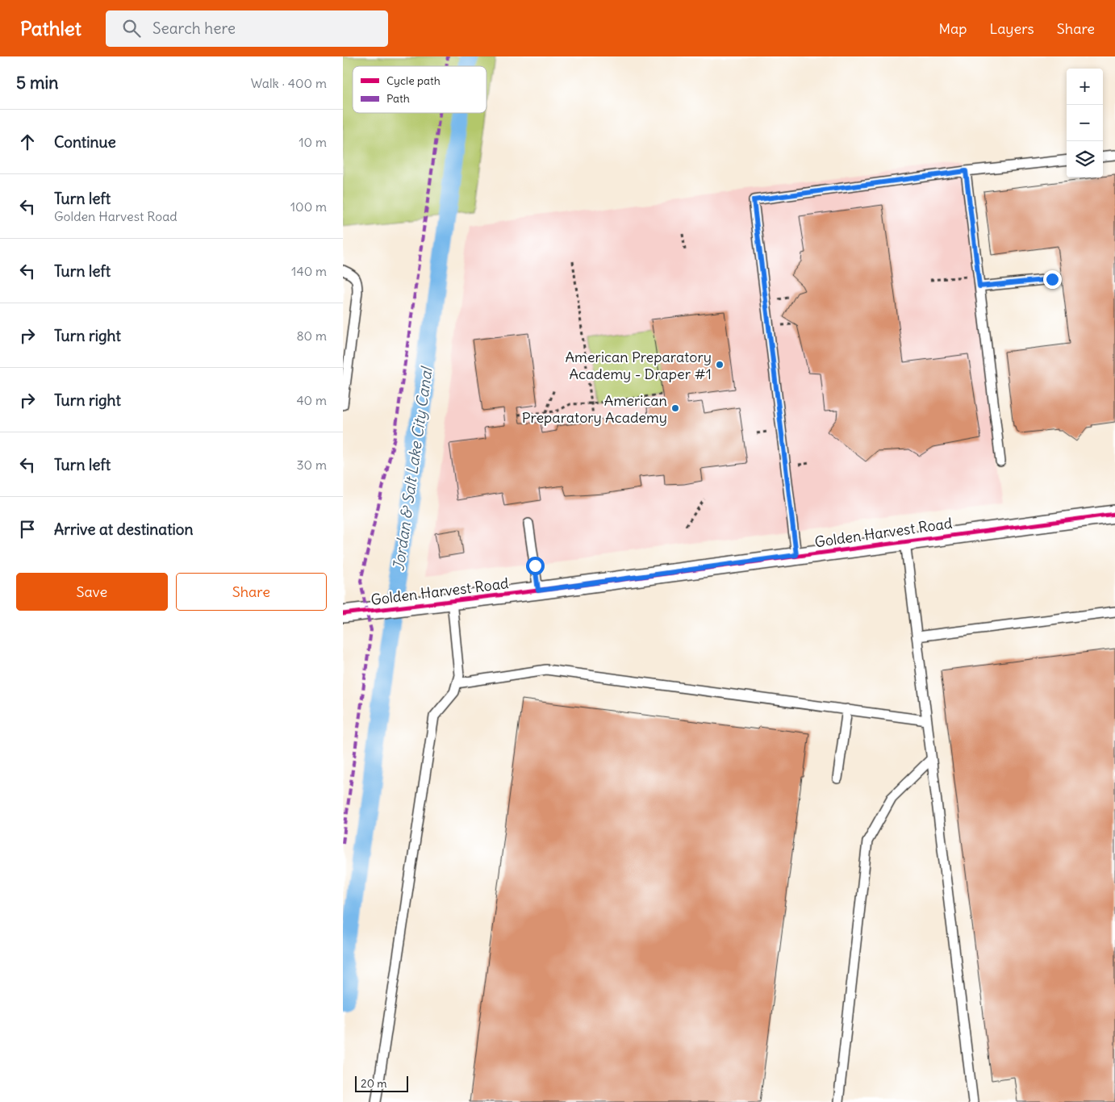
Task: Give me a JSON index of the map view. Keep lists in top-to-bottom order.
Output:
{
  "streets": {
    "street": ["Golden Harvest Road"]
  },
  "water": ["Jordan & Salt Lake City Canal"],
  "places": ["American Preparatory Academy - Draper #1", "American Preparatory Academy"],
  "legend": ["Cycle path", "Path"],
  "scale_bar": "20 m",
  "page": {
    "header": "Pathlet",
    "search": "Search here",
    "nav": ["Map", "Layers", "Share"],
    "heading": ["5 min", "Walk · 400 m"],
    "map_buttons": ["+", "−"],
    "list": [
      ["Continue", "10 m"],
      ["Turn left", "Golden Harvest Road", "100 m"],
      ["Turn left", "140 m"],
      ["Turn right", "80 m"],
      ["Turn right", "40 m"],
      ["Turn left", "30 m"],
      "Arrive at destination"
    ],
    "buttons": ["Save", "Share"],
    "scale": "20 m"
  }
}
